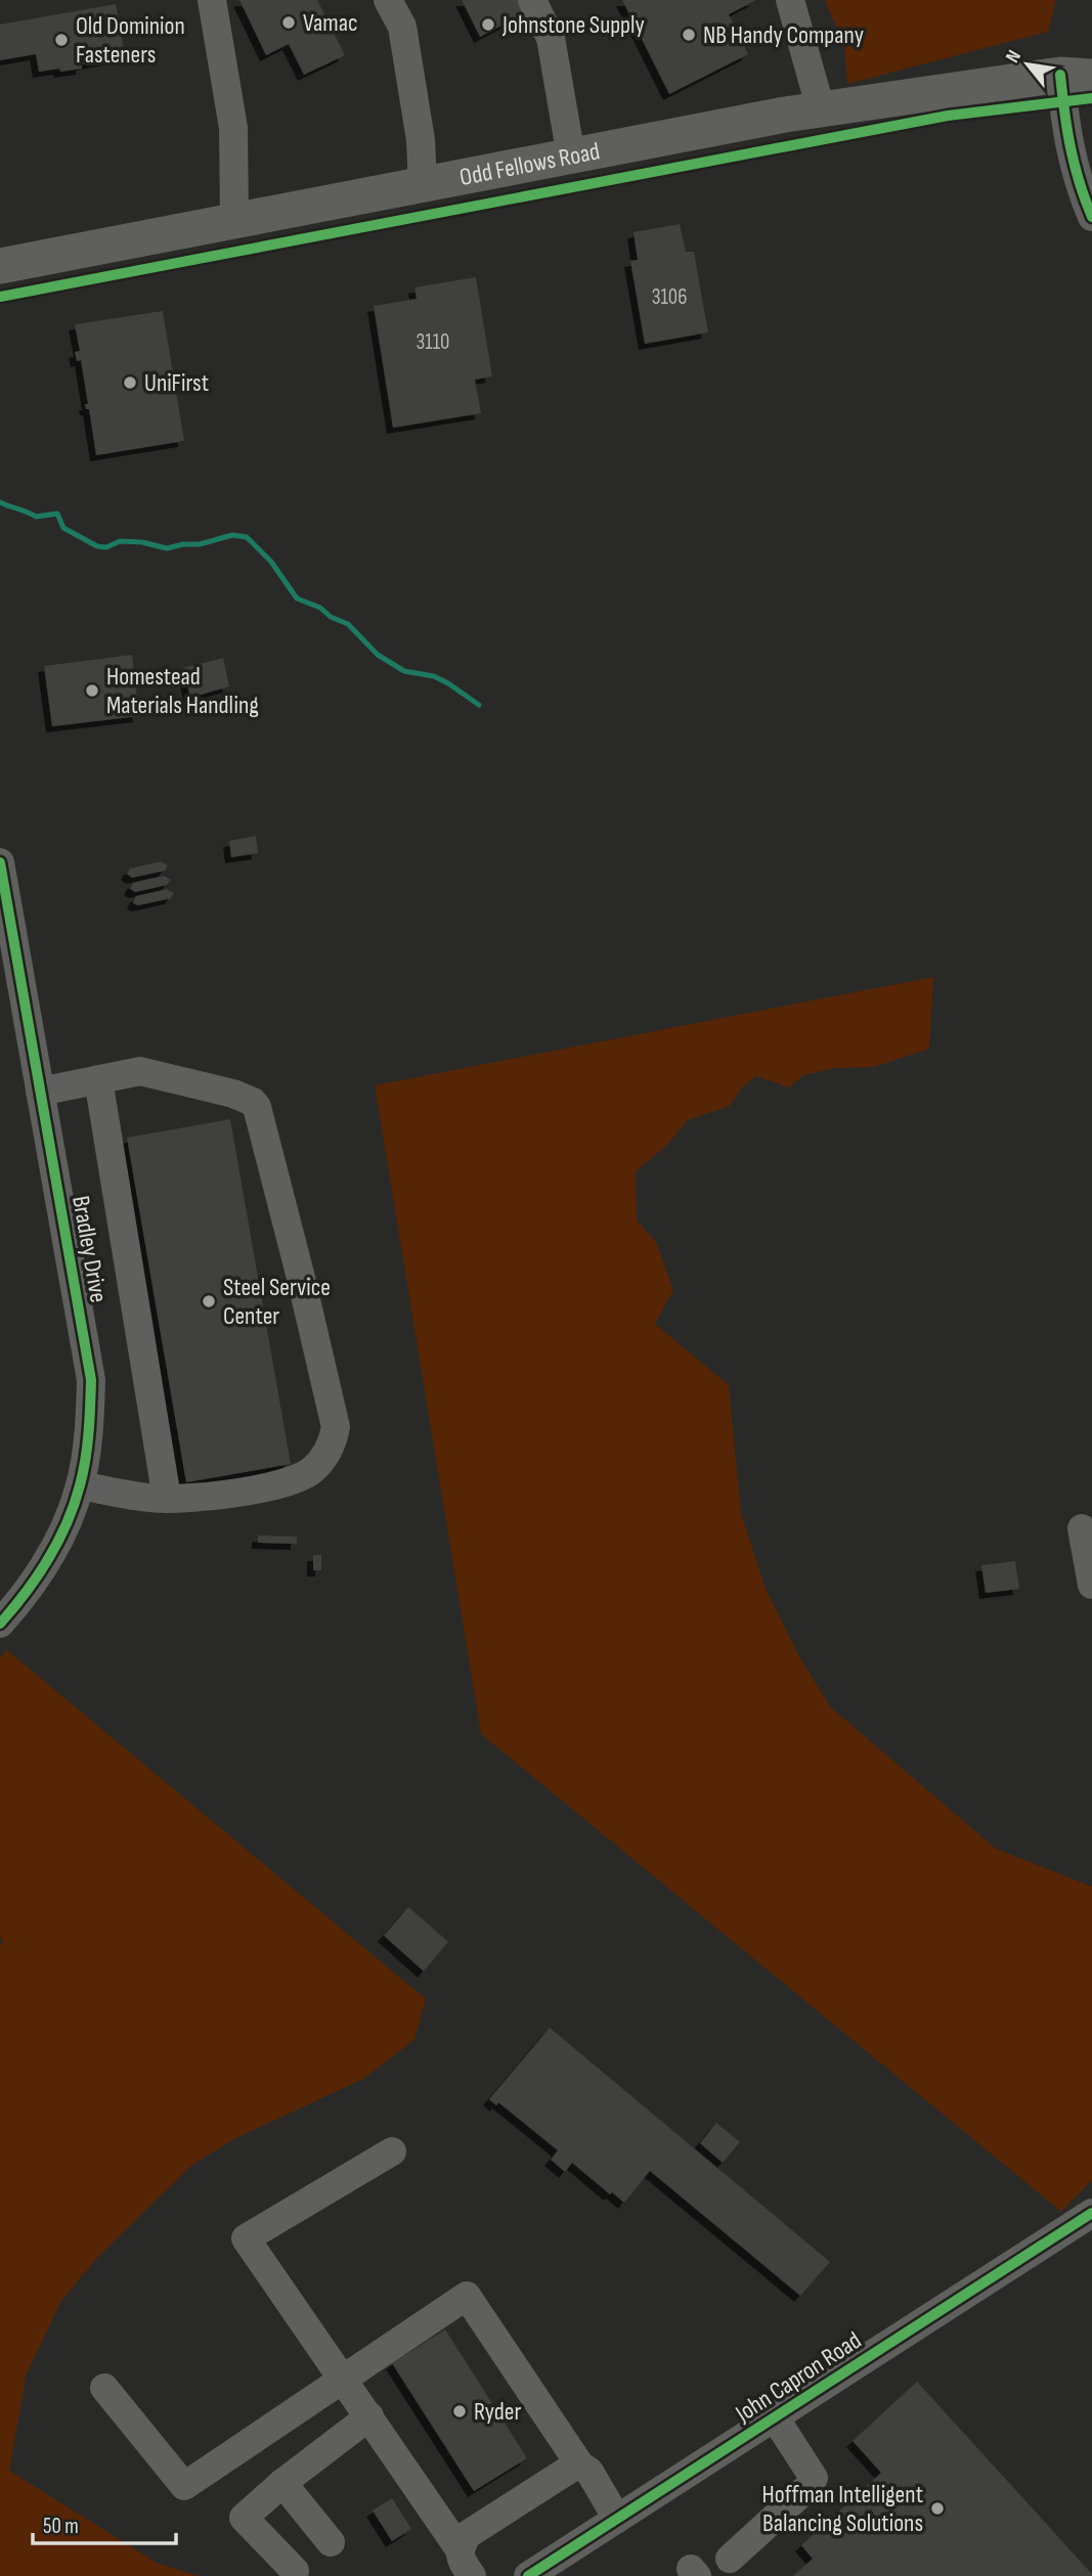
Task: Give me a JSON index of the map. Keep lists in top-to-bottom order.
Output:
{
  "streets": {
    "main road": ["Odd Fellows Road"],
    "street": ["Bradley Drive", "John Capron Road"]
  },
  "places": [
    "Vamac",
    "Johnstone Supply",
    "NB Handy Company",
    "Old Dominion Fasteners",
    "UniFirst",
    "Homestead Materials Handling",
    "Steel Service Center",
    "Ryder",
    "Hoffman Intelligent Balancing Solutions"
  ],
  "house_numbers": ["3106", "3110"],
  "scale_bar": "50 m",
  "north": "top left"
}
